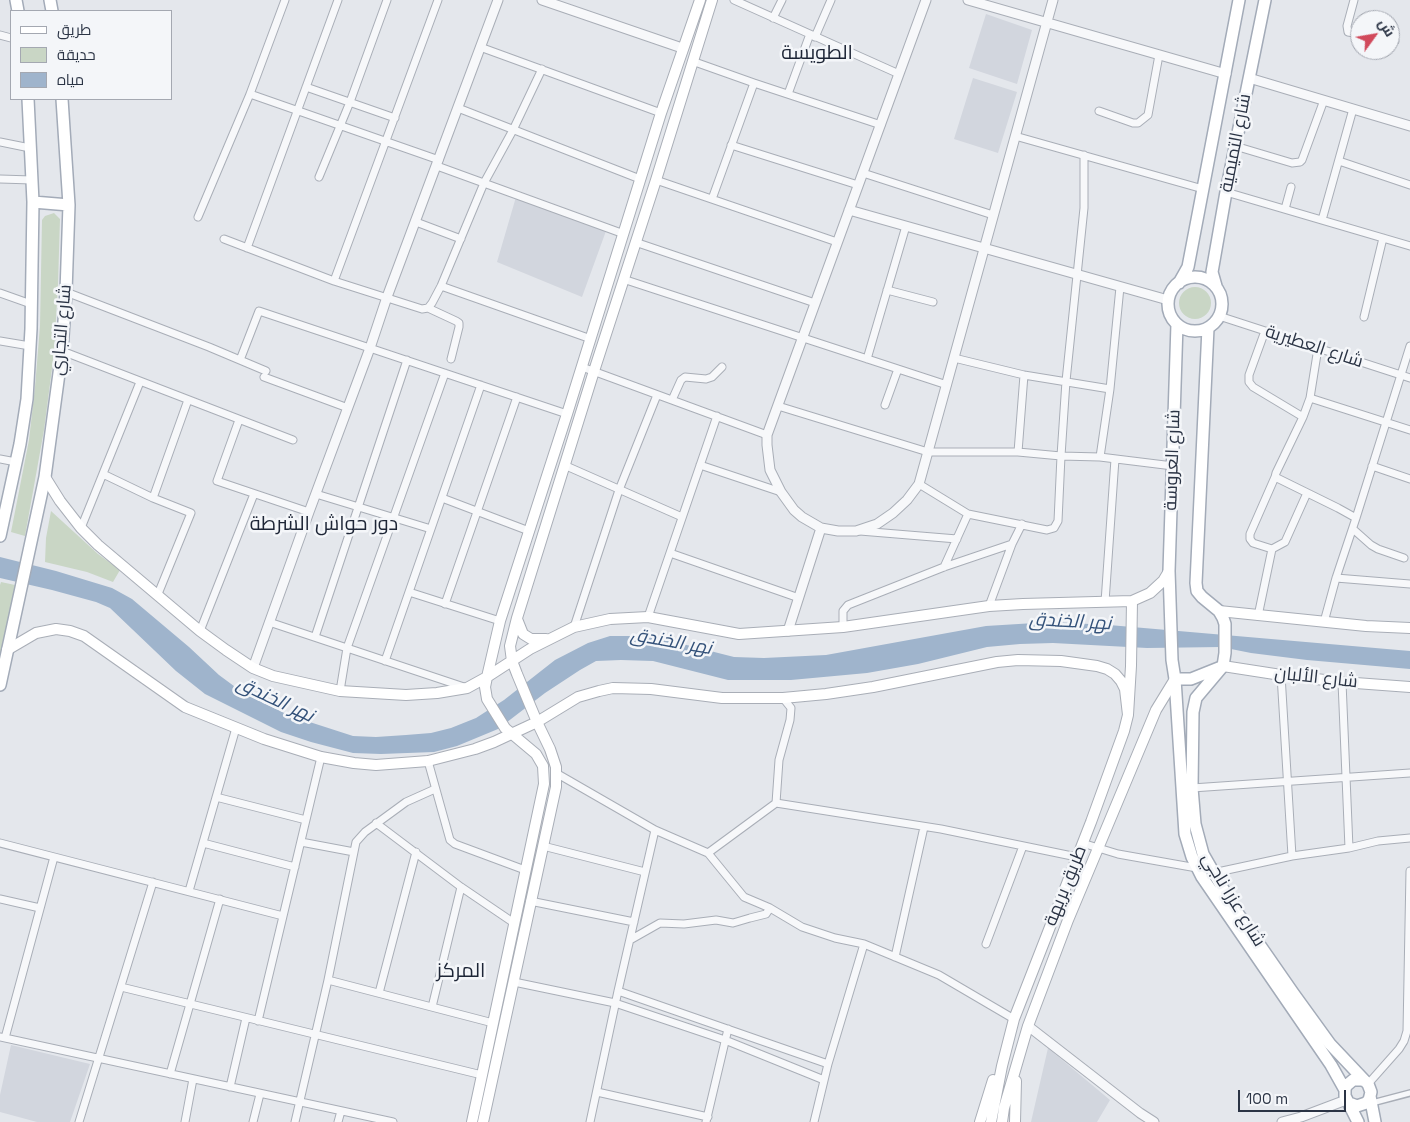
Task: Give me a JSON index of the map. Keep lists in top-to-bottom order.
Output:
{
  "streets": {
    "main road": [
      "شارع التميمية",
      "شارع التجاري",
      "شارع العروسة",
      "شارع الألبان",
      "طريق بريهة",
      "شارع عزرا ناجي"
    ],
    "street": ["شارع العطيرية"]
  },
  "crossings": [
    ["شارع التميمية", "شارع العطيرية"],
    ["شارع التميمية", "شارع العروسة"],
    ["شارع العطيرية", "شارع العروسة"],
    ["شارع العروسة", "شارع عزرا ناجي"],
    ["شارع الألبان", "شارع عزرا ناجي"],
    ["طريق بريهة", "شارع عزرا ناجي"]
  ],
  "districts": ["الطويسة", "دور حواش الشرطة", "المركز"],
  "water": ["نهر الخندق"],
  "legend": ["طريق", "حديقة", "مياه"],
  "scale_bar": "100 m",
  "north": "top right"
}
